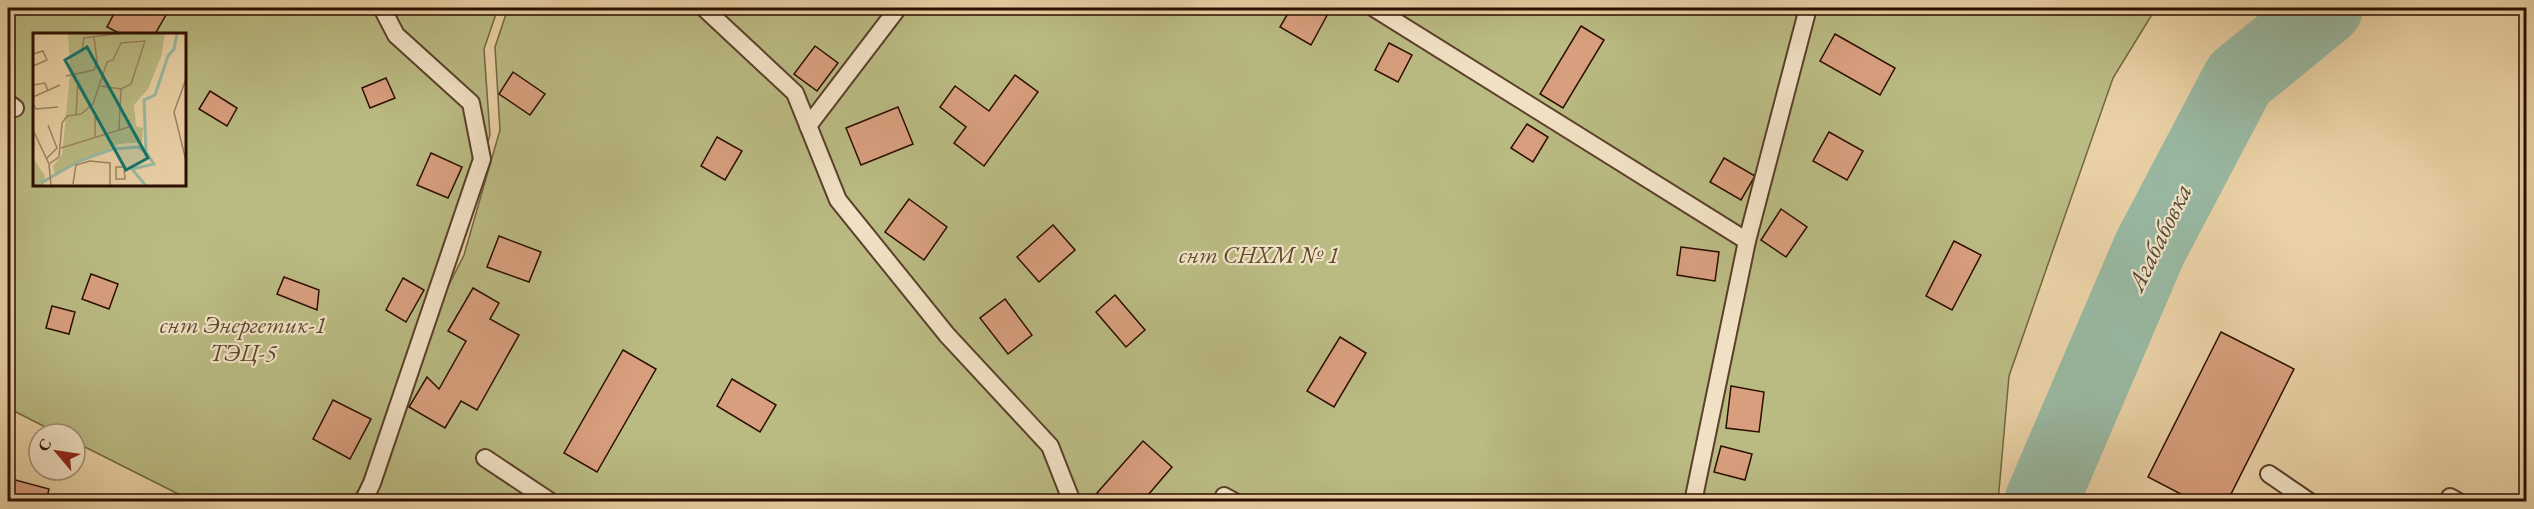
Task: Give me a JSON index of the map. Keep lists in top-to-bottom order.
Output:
{
  "water": ["Агабабовка"],
  "parks": ["снт СНХМ № 1", "снт Энергетик-1 ТЭЦ-5"],
  "north": "top left"
}
